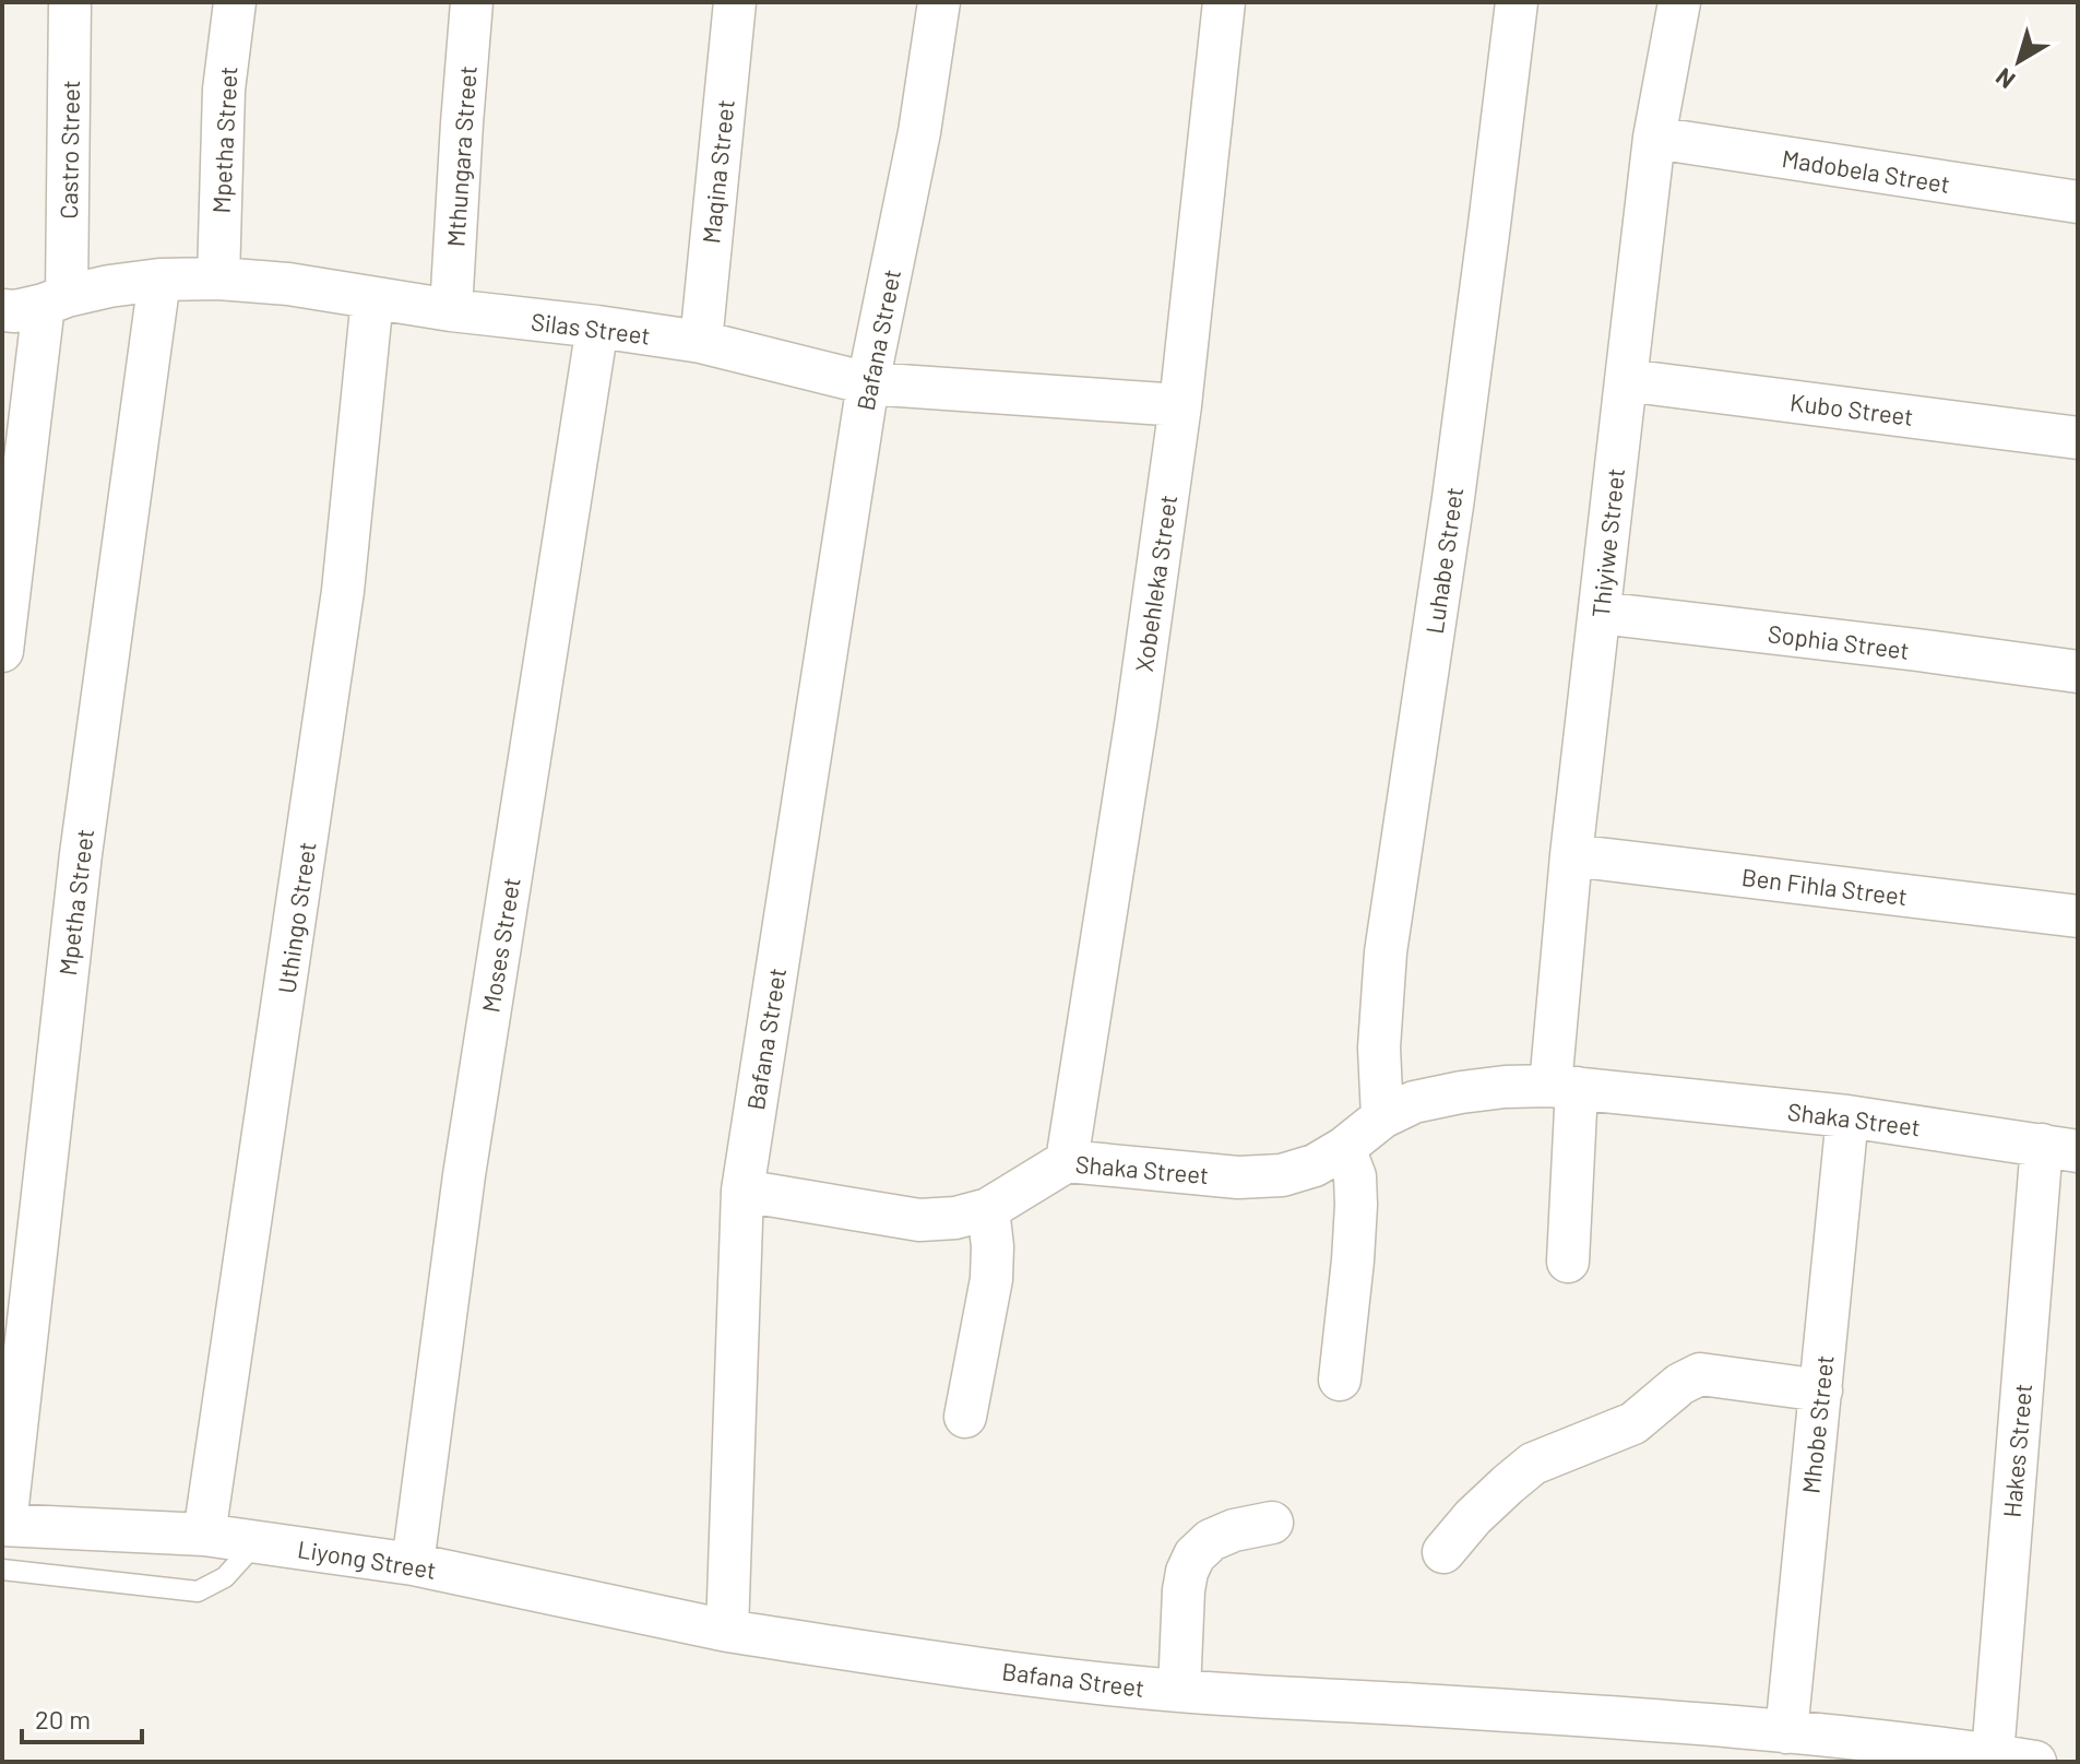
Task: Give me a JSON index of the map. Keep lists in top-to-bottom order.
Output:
{
  "streets": {
    "street": [
      "Mpetha Street",
      "Castro Street",
      "Mthungara Street",
      "Madobela Street",
      "Maqina Street",
      "Silas Street",
      "Bafana Street",
      "Kubo Street",
      "Thiyiwe Street",
      "Luhabe Street",
      "Xobehleka Street",
      "Sophia Street",
      "Ben Fihla Street",
      "Uthingo Street",
      "Moses Street",
      "Shaka Street",
      "Mhobe Street",
      "Hakes Street",
      "Liyong Street"
    ]
  },
  "crossings": [
    ["Mpetha Street", "Silas Street"],
    ["Mpetha Street", "Liyong Street"],
    ["Castro Street", "Silas Street"],
    ["Mthungara Street", "Silas Street"],
    ["Madobela Street", "Thiyiwe Street"],
    ["Maqina Street", "Silas Street"],
    ["Silas Street", "Bafana Street"],
    ["Silas Street", "Xobehleka Street"],
    ["Silas Street", "Uthingo Street"],
    ["Silas Street", "Moses Street"],
    ["Bafana Street", "Shaka Street"],
    ["Bafana Street", "Mhobe Street"],
    ["Bafana Street", "Hakes Street"],
    ["Bafana Street", "Liyong Street"],
    ["Kubo Street", "Thiyiwe Street"],
    ["Thiyiwe Street", "Sophia Street"],
    ["Thiyiwe Street", "Ben Fihla Street"],
    ["Thiyiwe Street", "Shaka Street"],
    ["Luhabe Street", "Shaka Street"],
    ["Xobehleka Street", "Shaka Street"],
    ["Uthingo Street", "Liyong Street"],
    ["Moses Street", "Liyong Street"],
    ["Shaka Street", "Mhobe Street"],
    ["Shaka Street", "Hakes Street"]
  ],
  "scale_bar": "20 m",
  "north": "bottom left"
}
